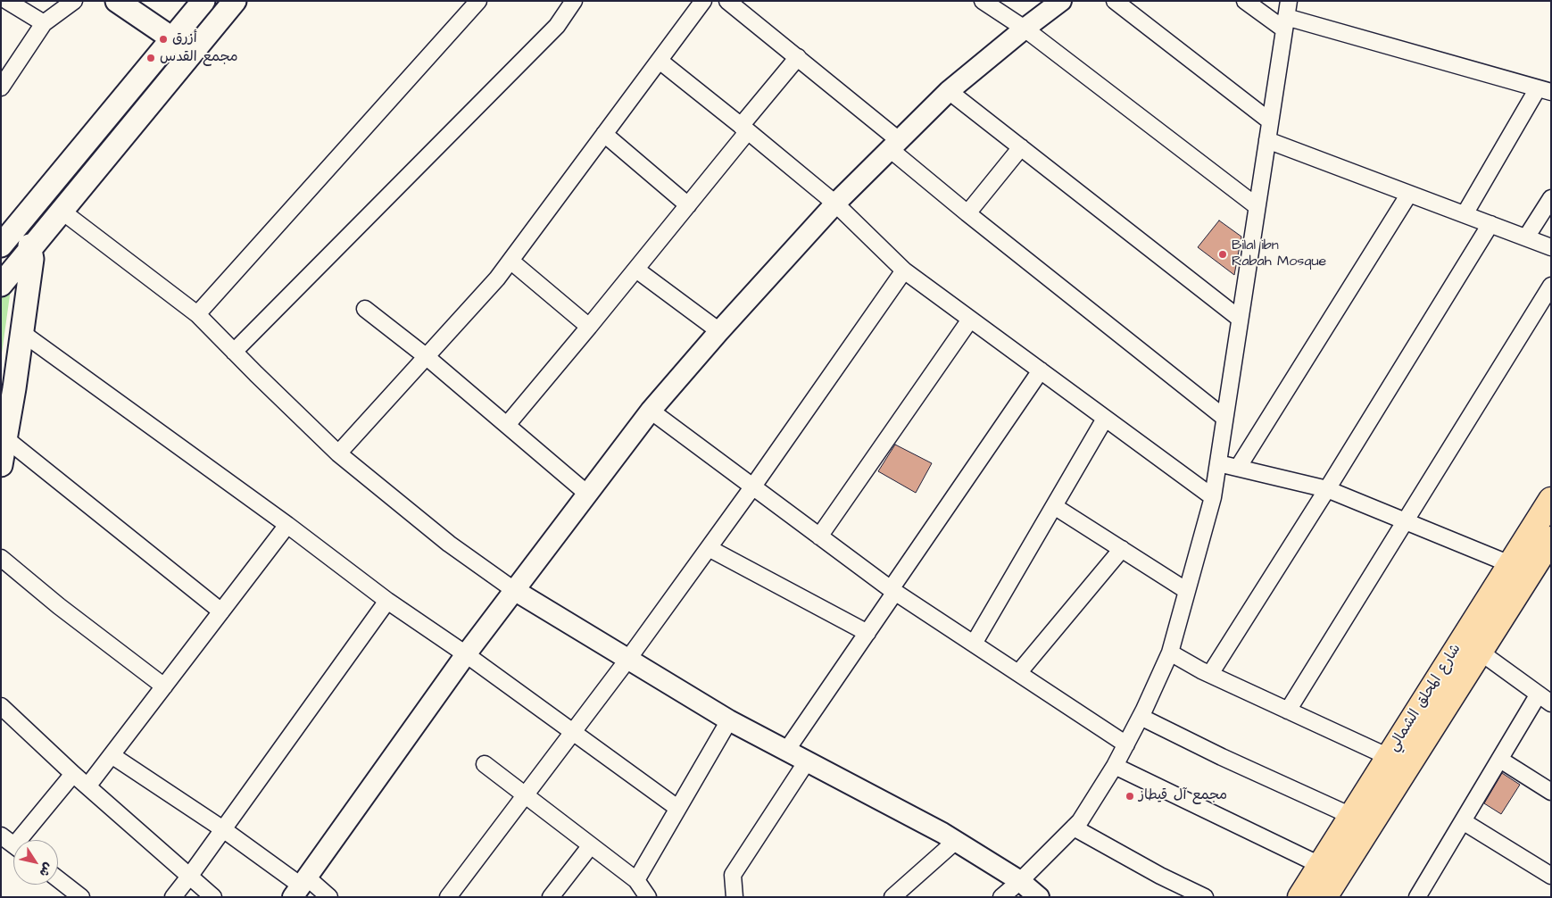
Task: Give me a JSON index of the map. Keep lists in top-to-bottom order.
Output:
{
  "streets": {
    "highway": ["شارع المحلق الشمالي"]
  },
  "places": [
    "أزرق",
    "مجمع القدس",
    "Bilal ibn Rabah Mosque",
    "مجمع آل قيطاز"
  ],
  "north": "bottom right"
}
